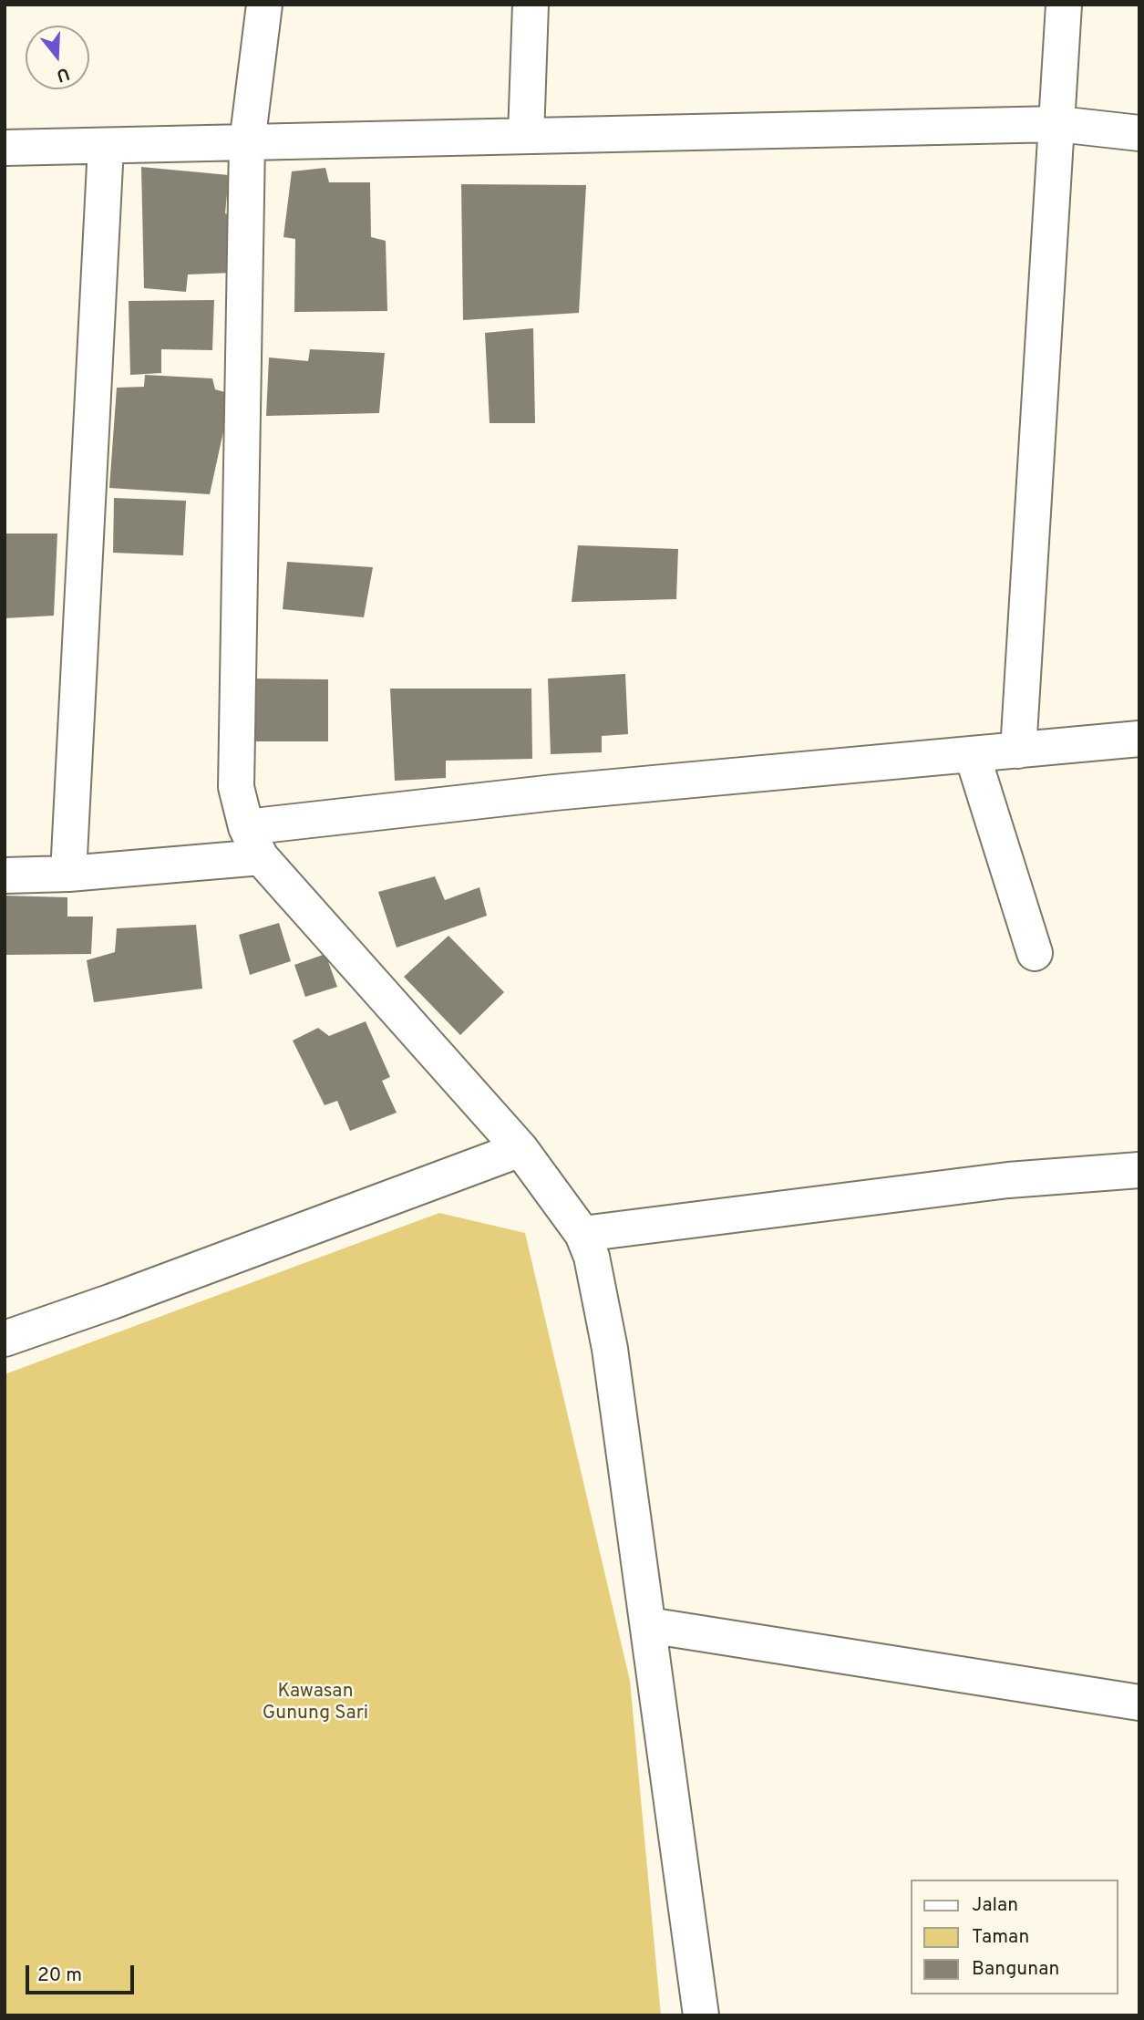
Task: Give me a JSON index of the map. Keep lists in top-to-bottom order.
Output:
{
  "parks": ["Kawasan Gunung Sari"],
  "legend": ["Jalan", "Taman", "Bangunan"],
  "scale_bar": "20 m",
  "north": "bottom"
}
